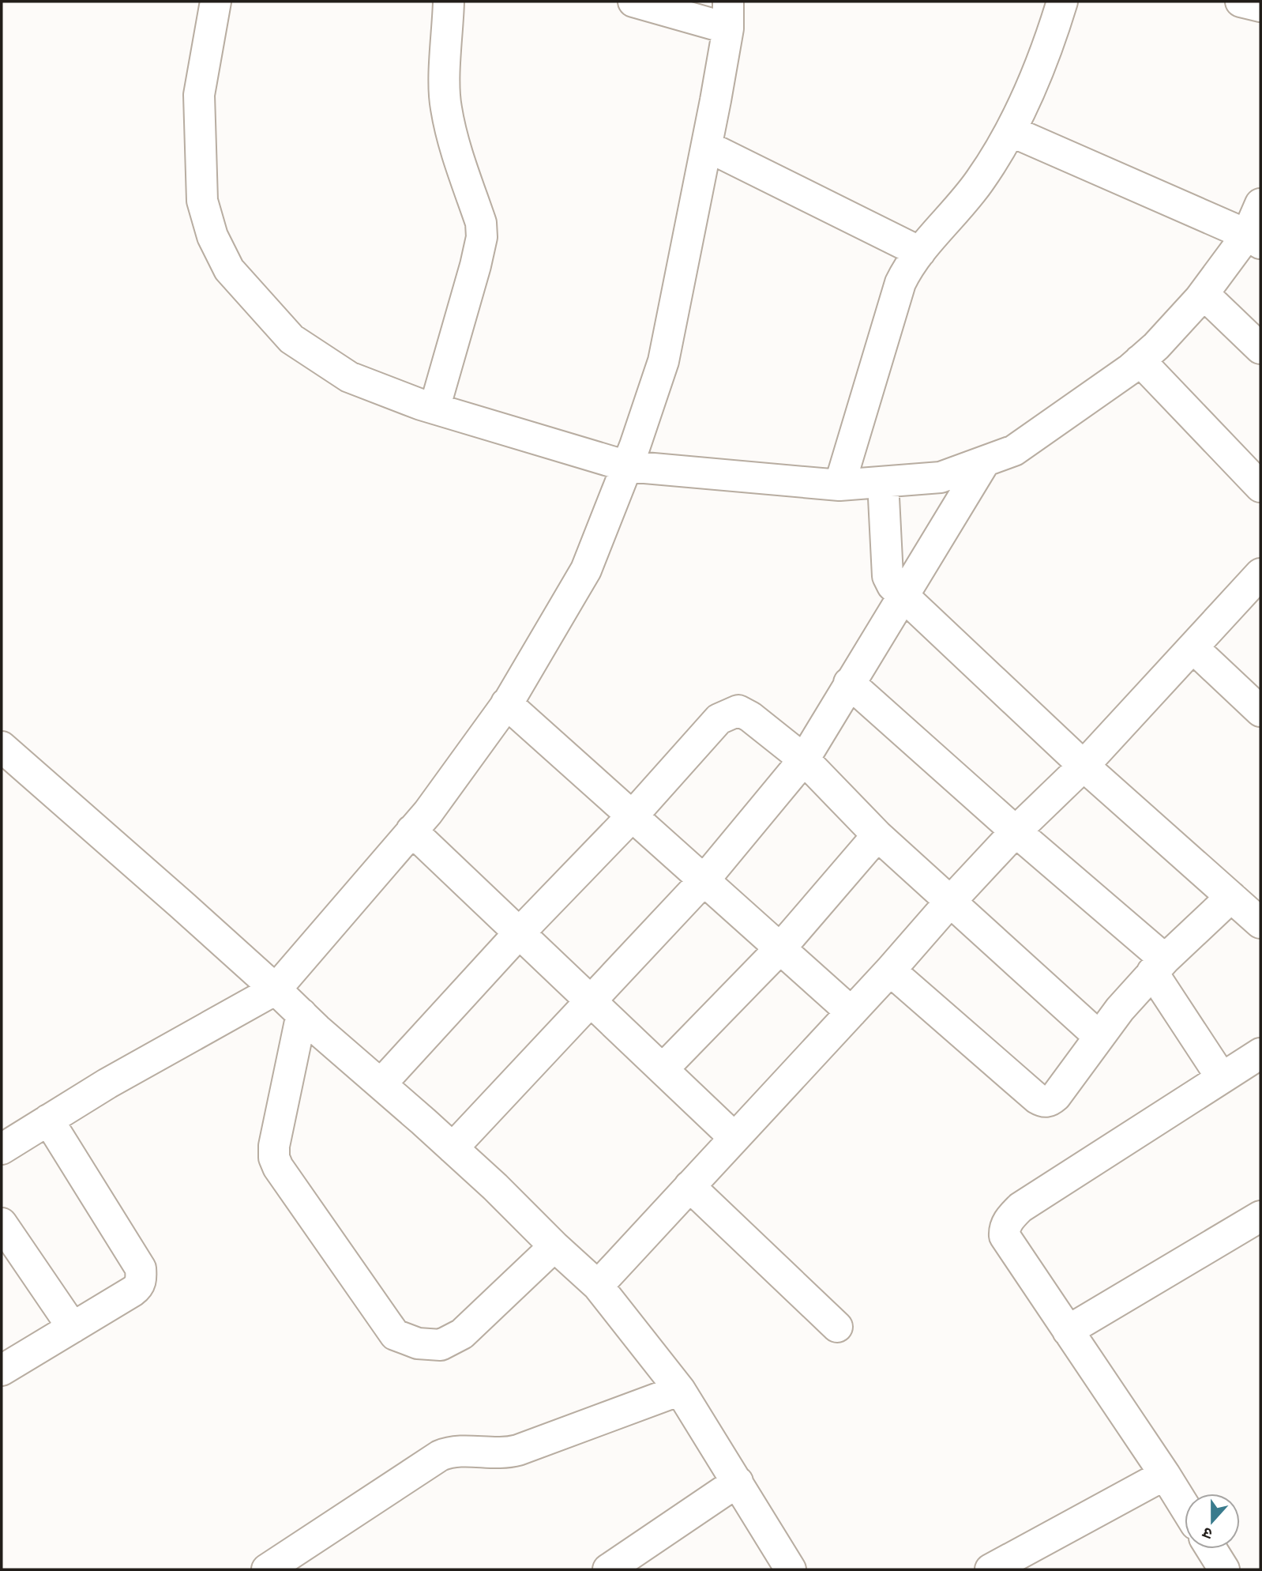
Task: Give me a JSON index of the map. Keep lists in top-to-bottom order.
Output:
{
  "north": "bottom"
}
